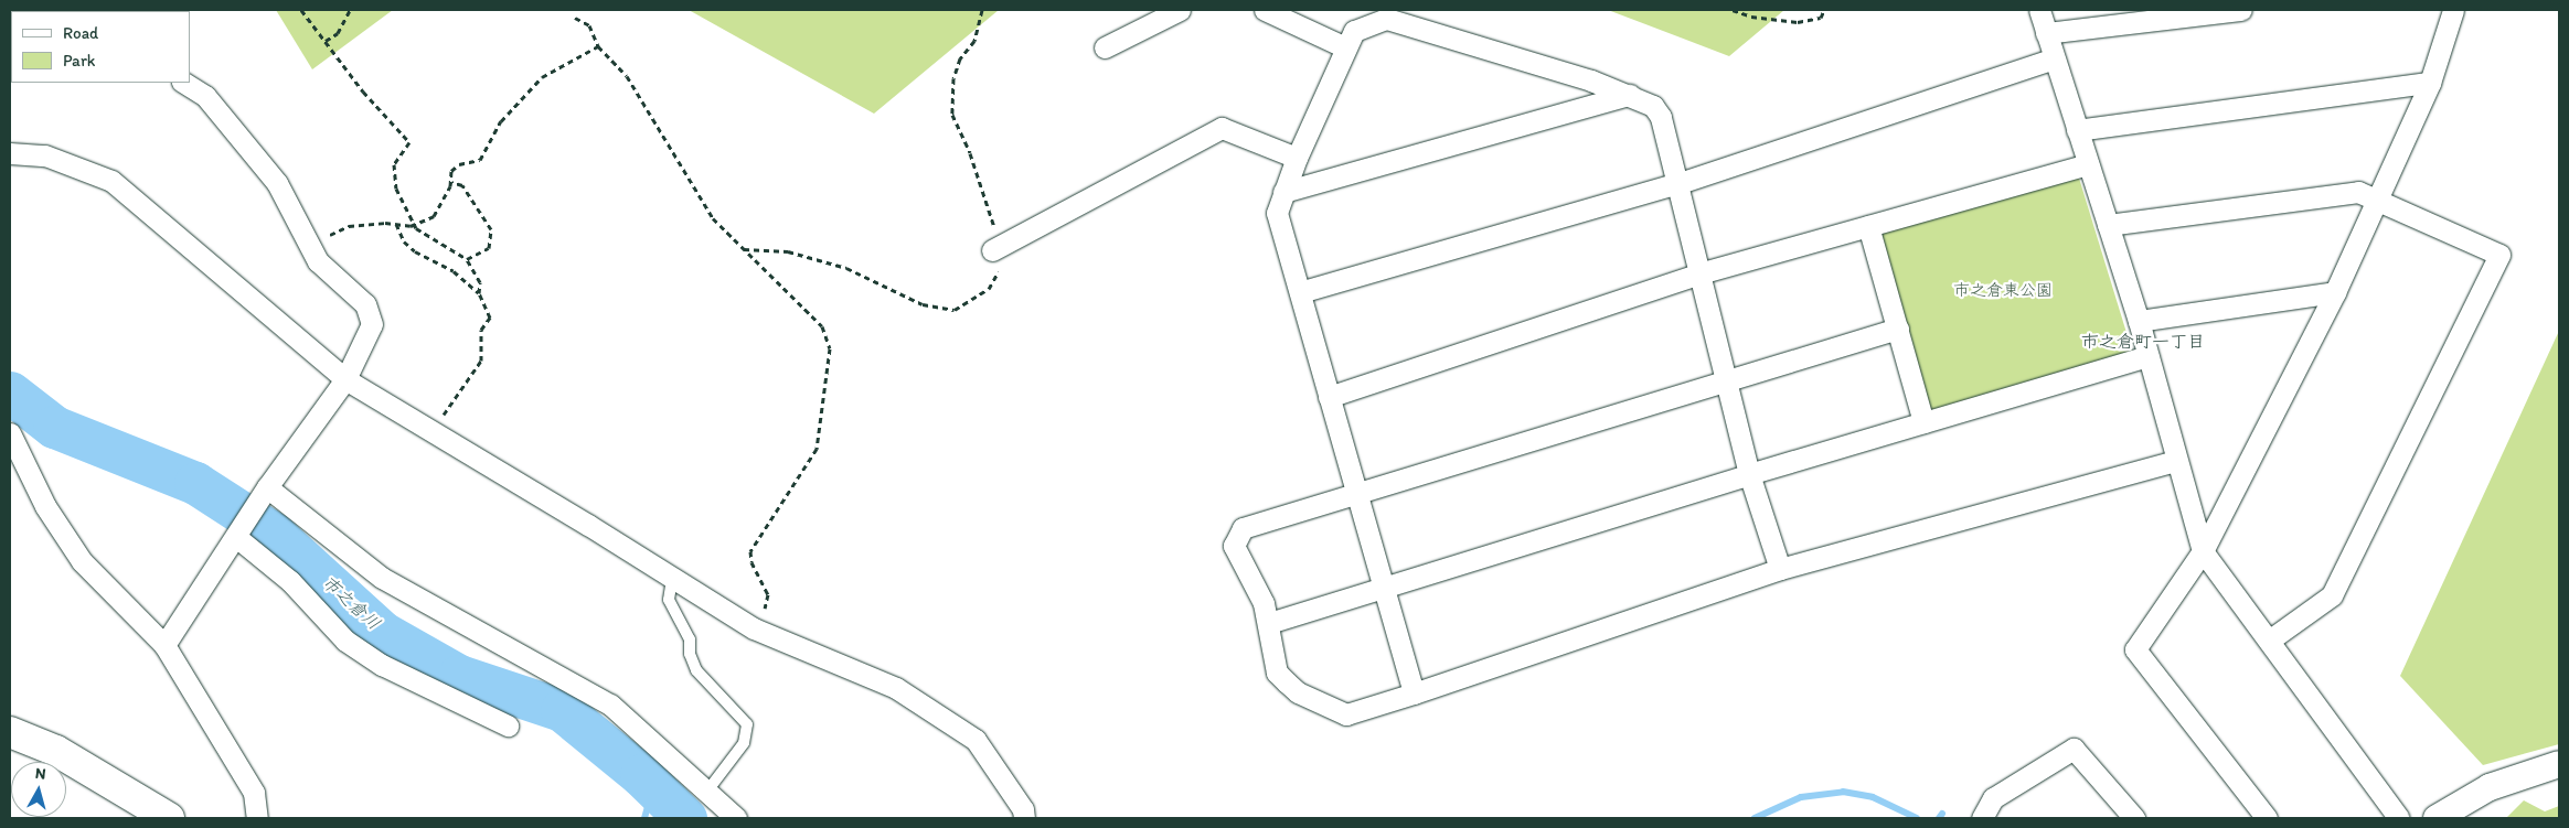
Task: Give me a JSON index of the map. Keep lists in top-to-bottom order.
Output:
{
  "districts": ["市之倉町一丁目"],
  "water": ["市之倉川"],
  "parks": ["市之倉東公園"],
  "legend": ["Road", "Park"],
  "north": "top"
}
